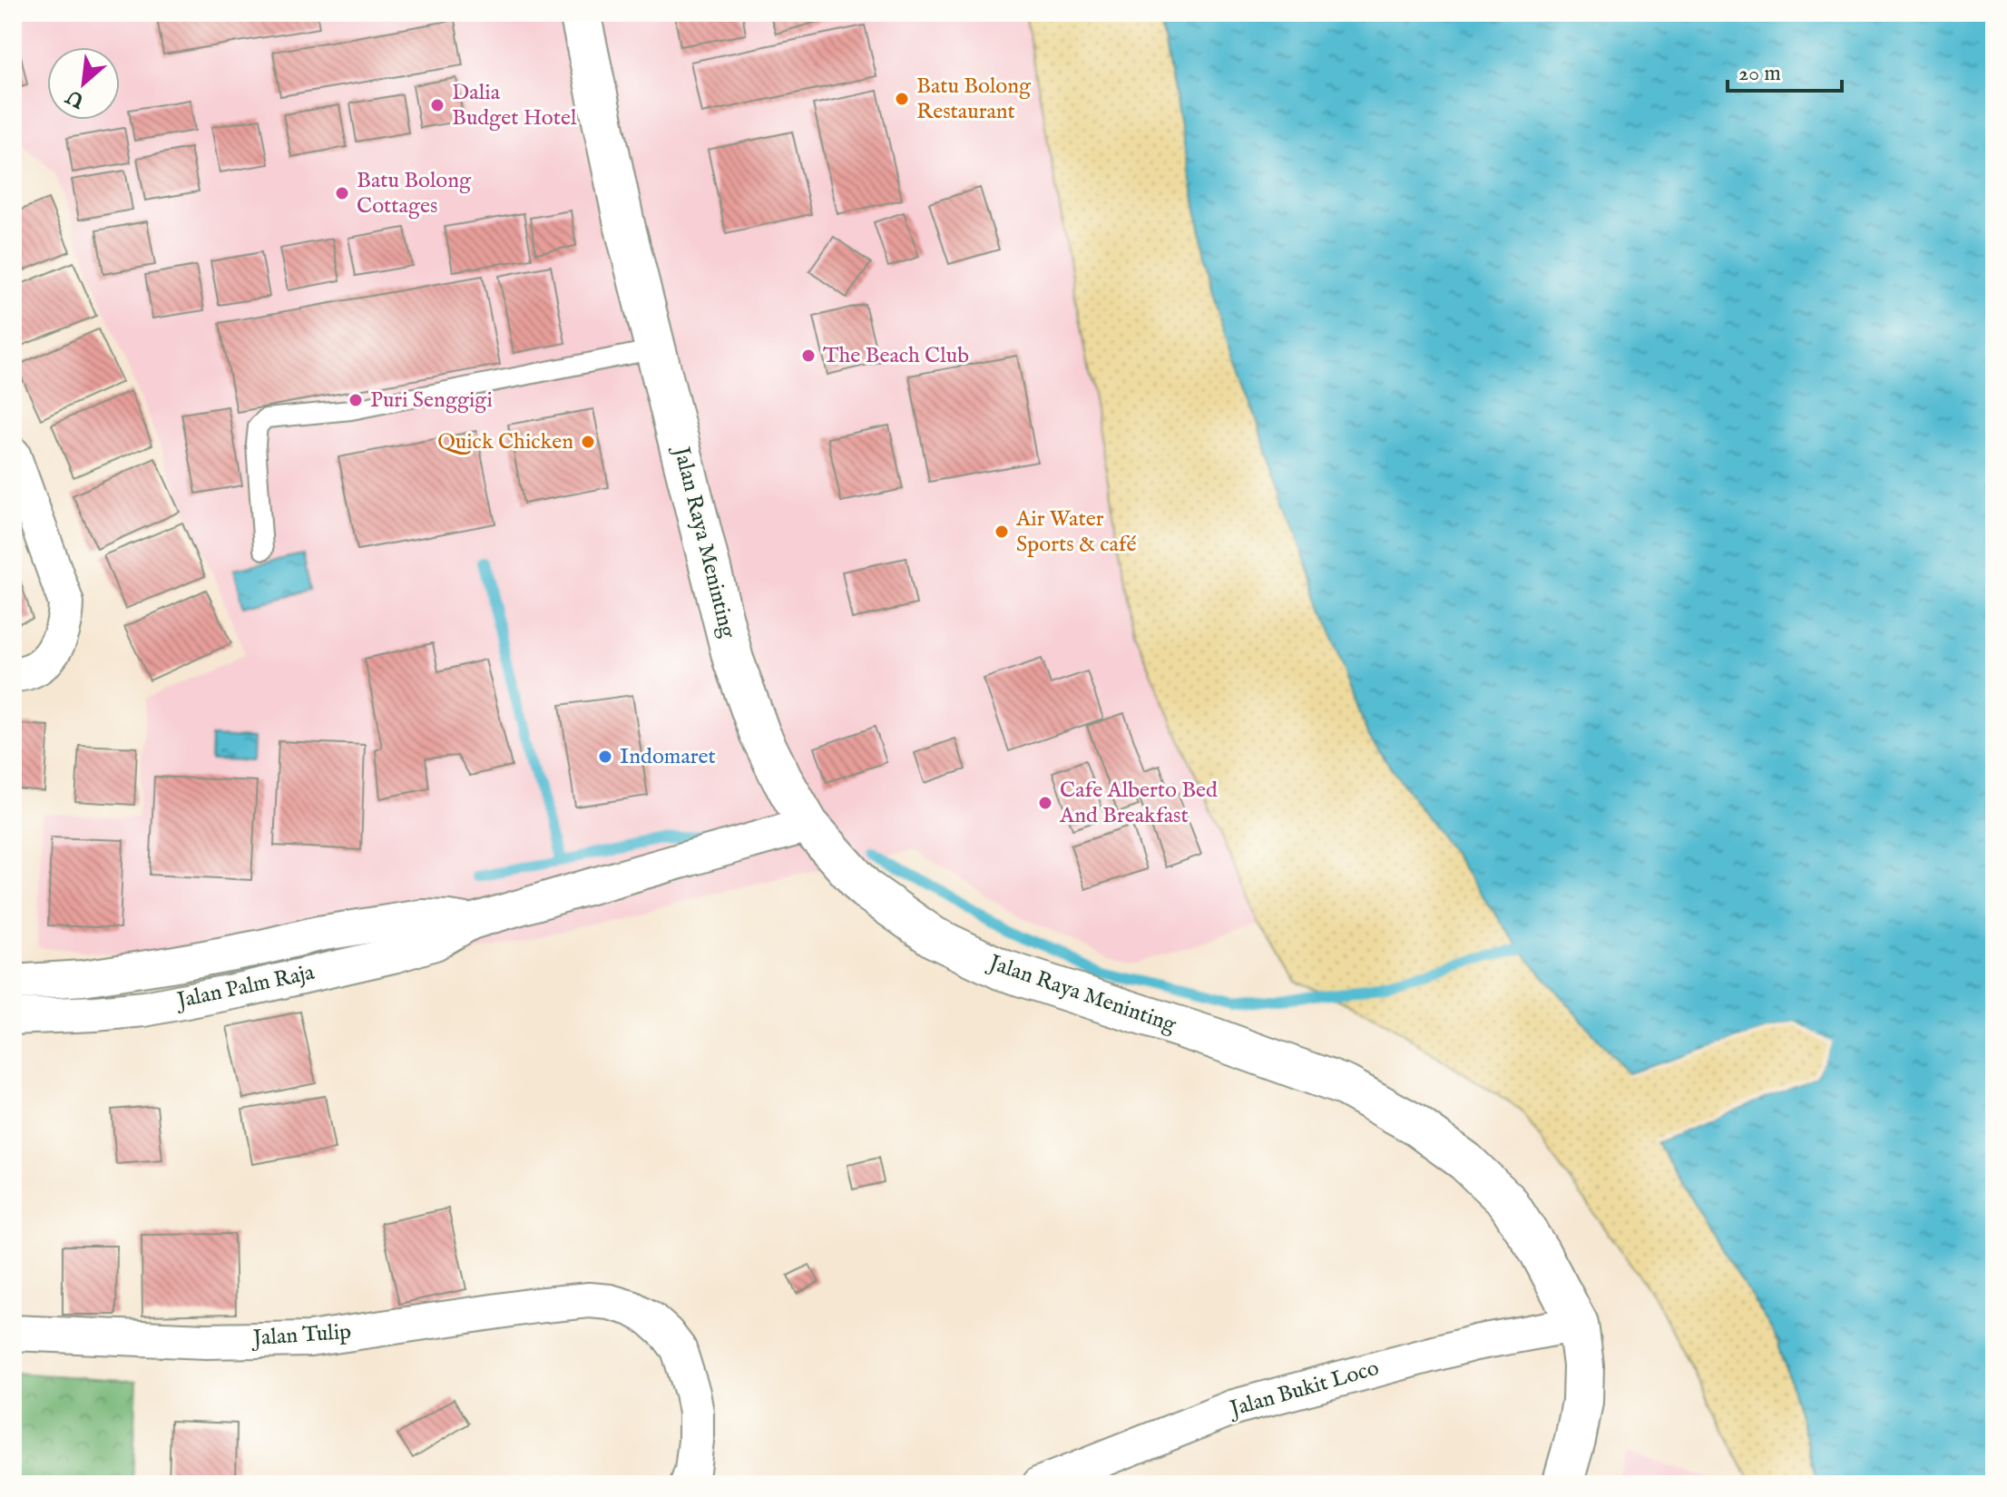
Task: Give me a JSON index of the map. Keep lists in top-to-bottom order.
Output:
{
  "streets": {
    "highway": ["Jalan Raya Meninting"],
    "street": ["Jalan Palm Raja", "Jalan Tulip", "Jalan Bukit Loco"]
  },
  "crossings": [
    ["Jalan Raya Meninting", "Jalan Palm Raja"],
    ["Jalan Raya Meninting", "Jalan Bukit Loco"]
  ],
  "places": [
    "Batu Bolong Restaurant",
    "Dalia Budget Hotel",
    "Batu Bolong Cottages",
    "The Beach Club",
    "Puri Senggigi",
    "Quick Chicken",
    "Air Water Sports & café",
    "Indomaret",
    "Cafe Alberto Bed And Breakfast"
  ],
  "scale_bar": "20 m",
  "north": "bottom left"
}
